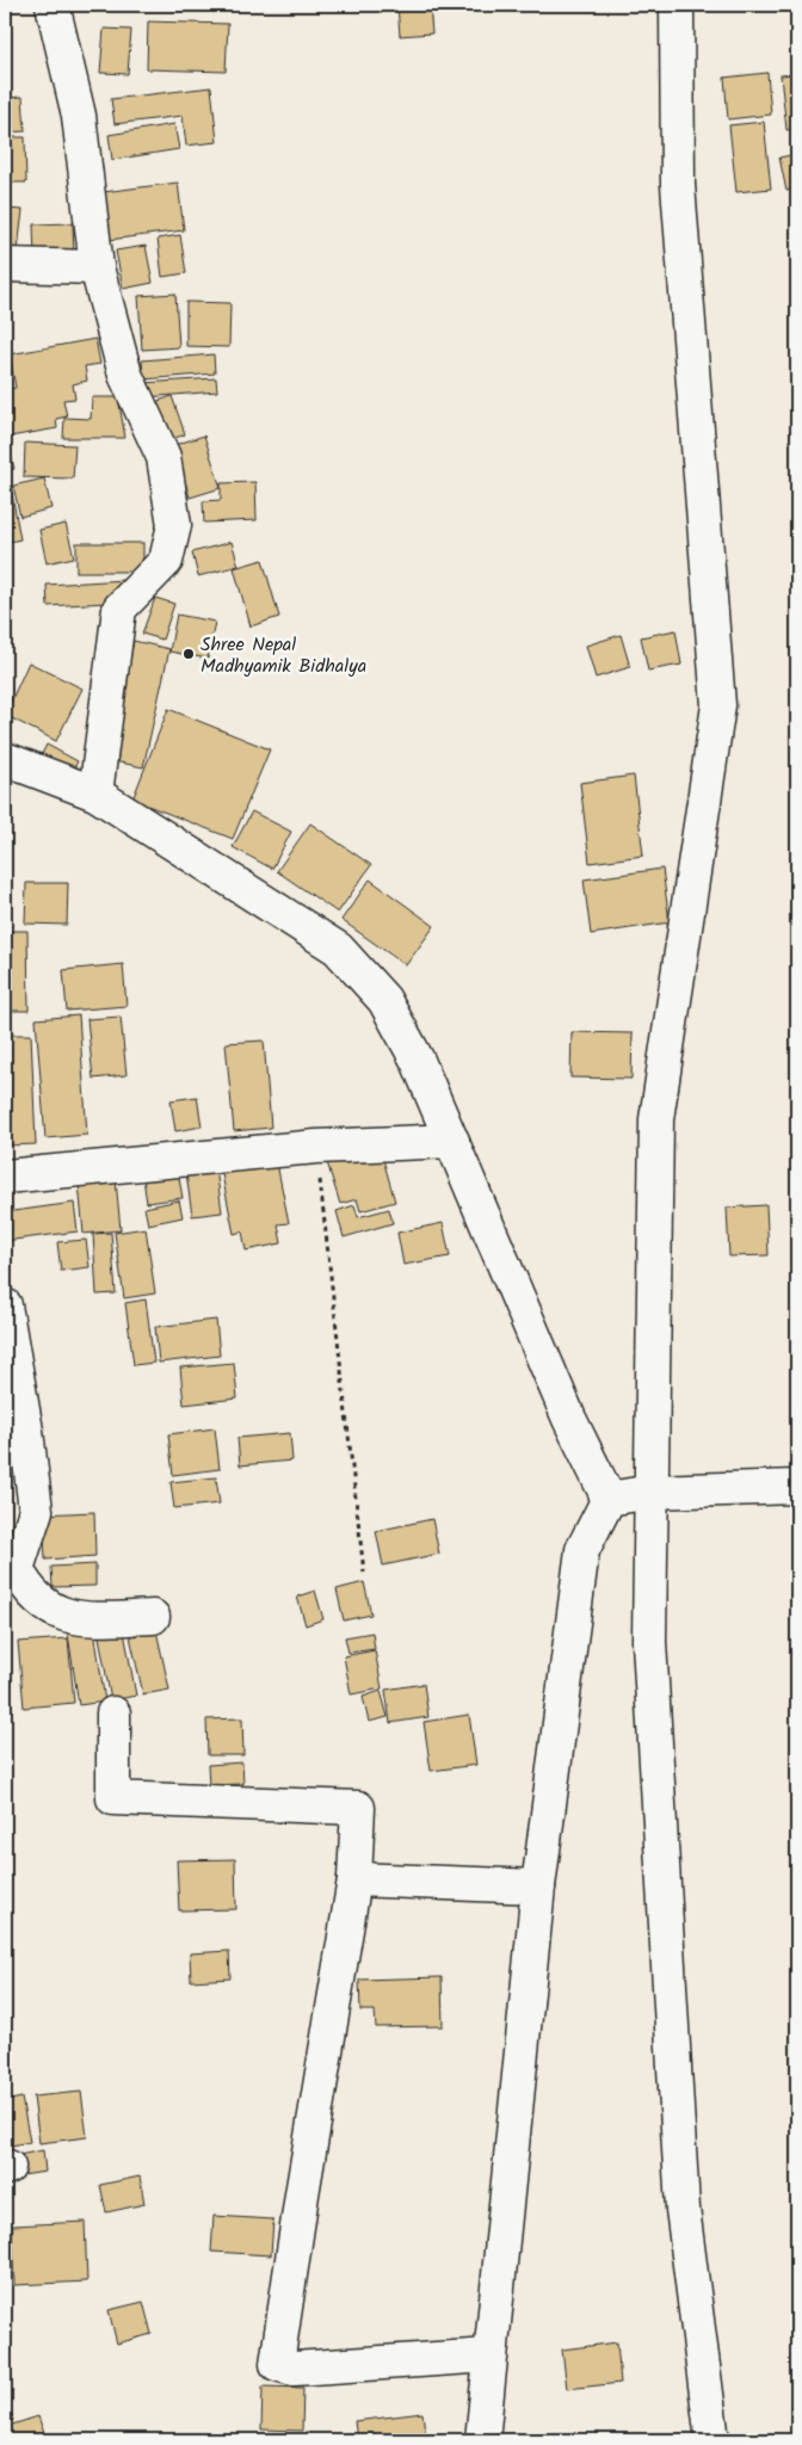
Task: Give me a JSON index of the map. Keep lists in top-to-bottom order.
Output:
{
  "places": ["Shree Nepal Madhyamik Bidhalya"]
}
